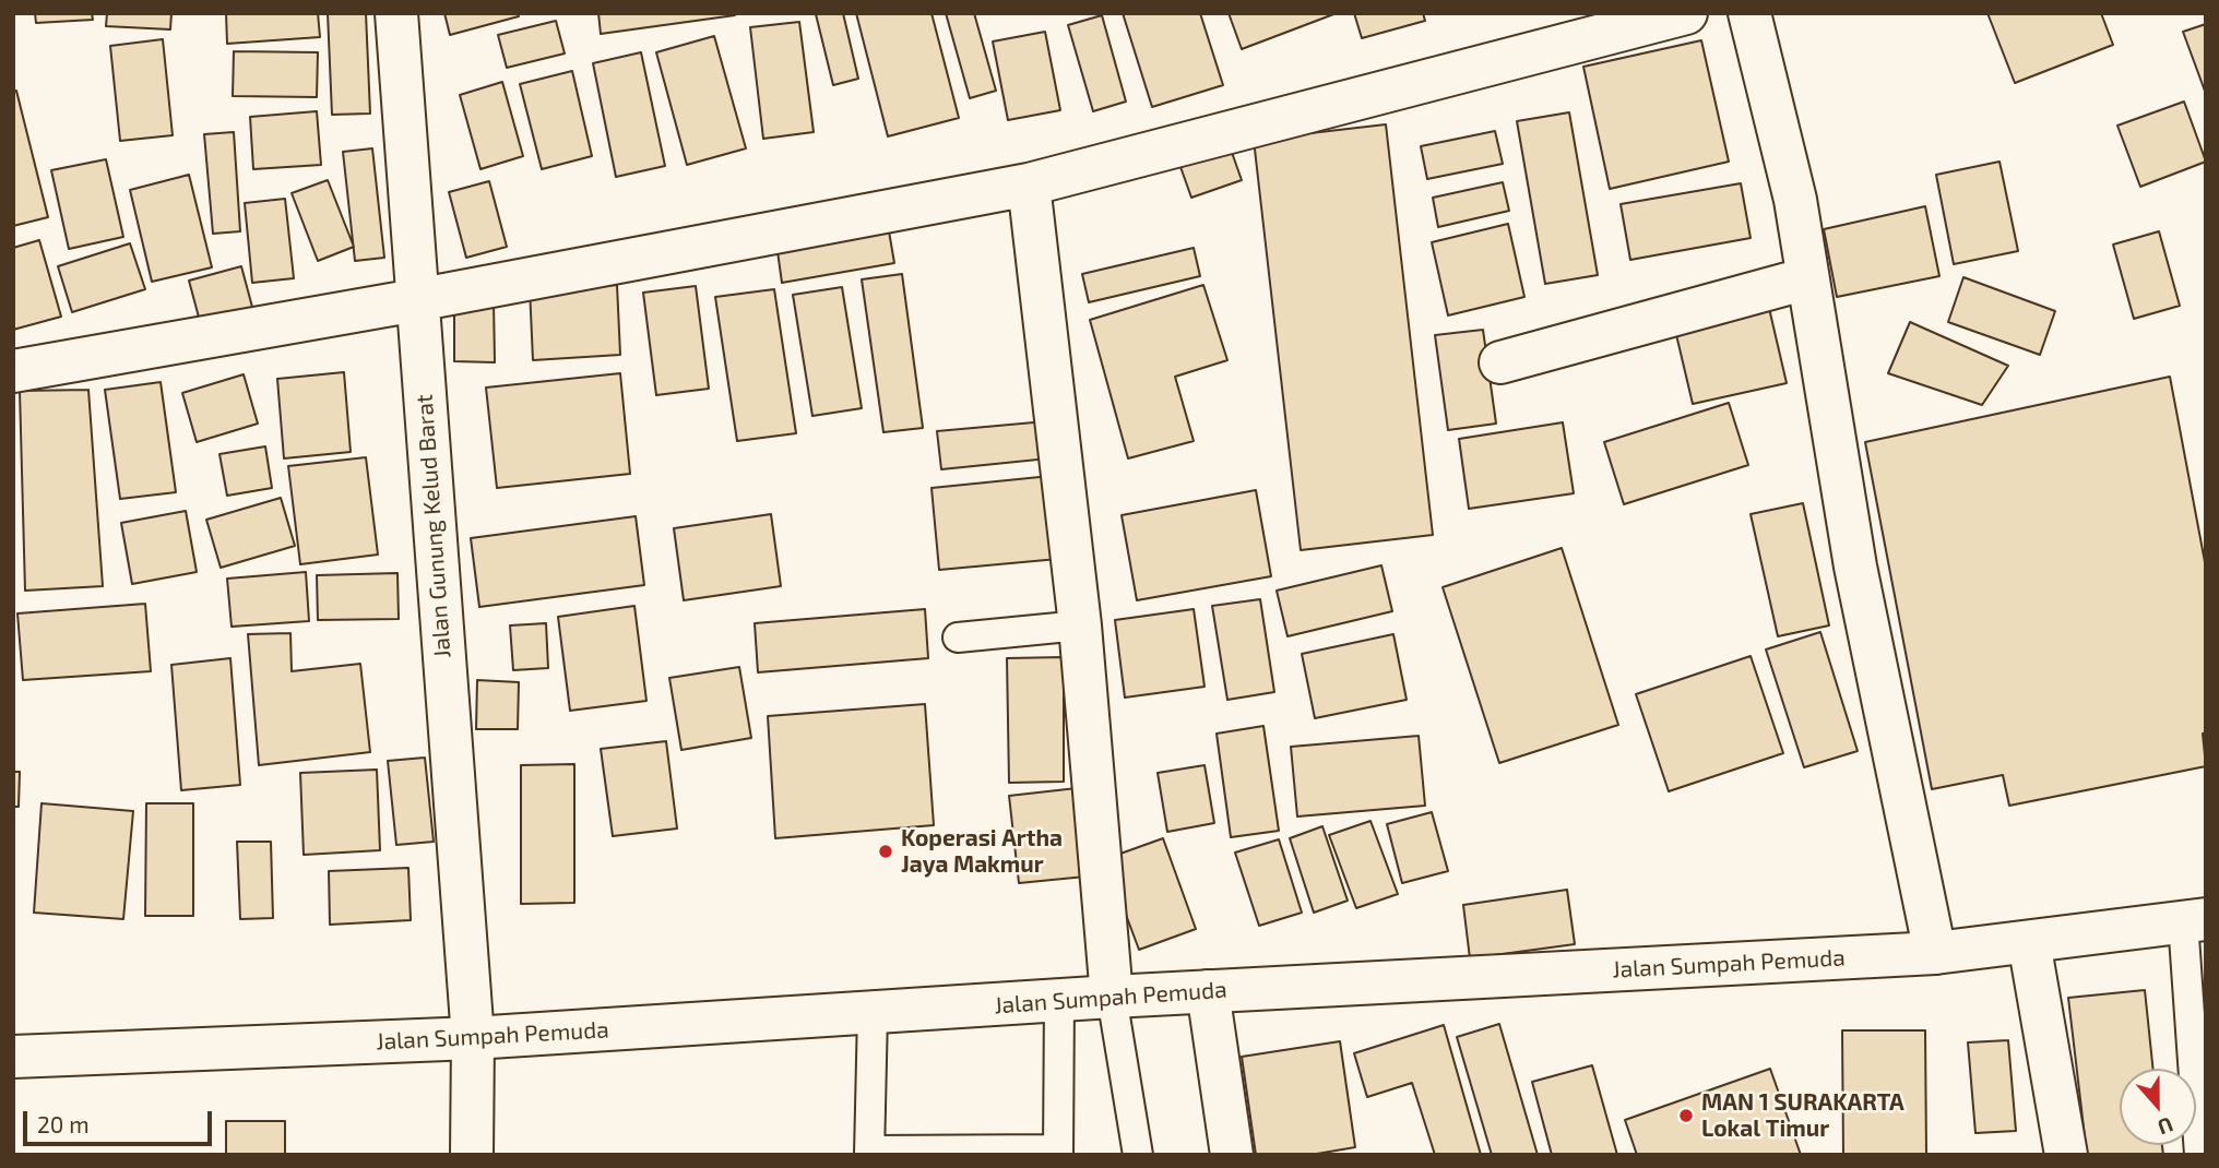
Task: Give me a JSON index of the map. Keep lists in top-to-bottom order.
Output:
{
  "streets": {
    "main road": ["Jalan Gunung Kelud Barat", "Jalan Sumpah Pemuda"]
  },
  "crossings": [
    ["Jalan Gunung Kelud Barat", "Jalan Sumpah Pemuda"]
  ],
  "places": ["Koperasi Artha Jaya Makmur", "MAN 1 SURAKARTA Lokal Timur"],
  "scale_bar": "20 m",
  "north": "bottom"
}
